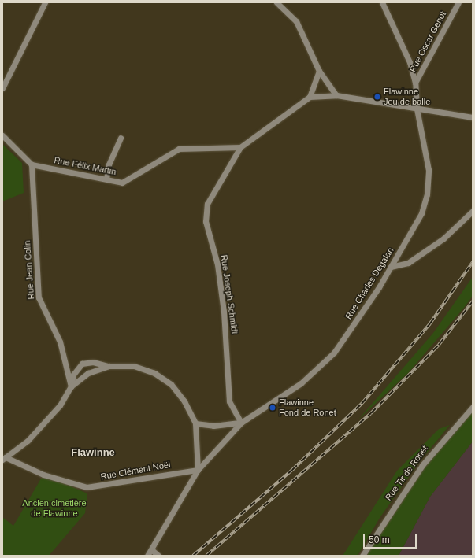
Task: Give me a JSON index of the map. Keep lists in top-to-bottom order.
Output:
{
  "streets": {
    "street": [
      "Rue Oscar Genot",
      "Rue Félix Martin",
      "Rue Jean Colin",
      "Rue Charles Degalan",
      "Rue Joseph Schmidt",
      "Rue Clément Noël",
      "Rue Tir de Ronet"
    ]
  },
  "crossings": [
    ["Rue Oscar Genot", "Rue Charles Degalan"],
    ["Rue Félix Martin", "Rue Jean Colin"],
    ["Rue Félix Martin", "Rue Joseph Schmidt"],
    ["Rue Charles Degalan", "Rue Joseph Schmidt"],
    ["Rue Charles Degalan", "Rue Clément Noël"]
  ],
  "districts": ["Flawinne"],
  "parks": ["Ancien cimetière de Flawinne"],
  "places": ["Flawinne Jeu de balle", "Flawinne Fond de Ronet"],
  "scale_bar": "50 m"
}
